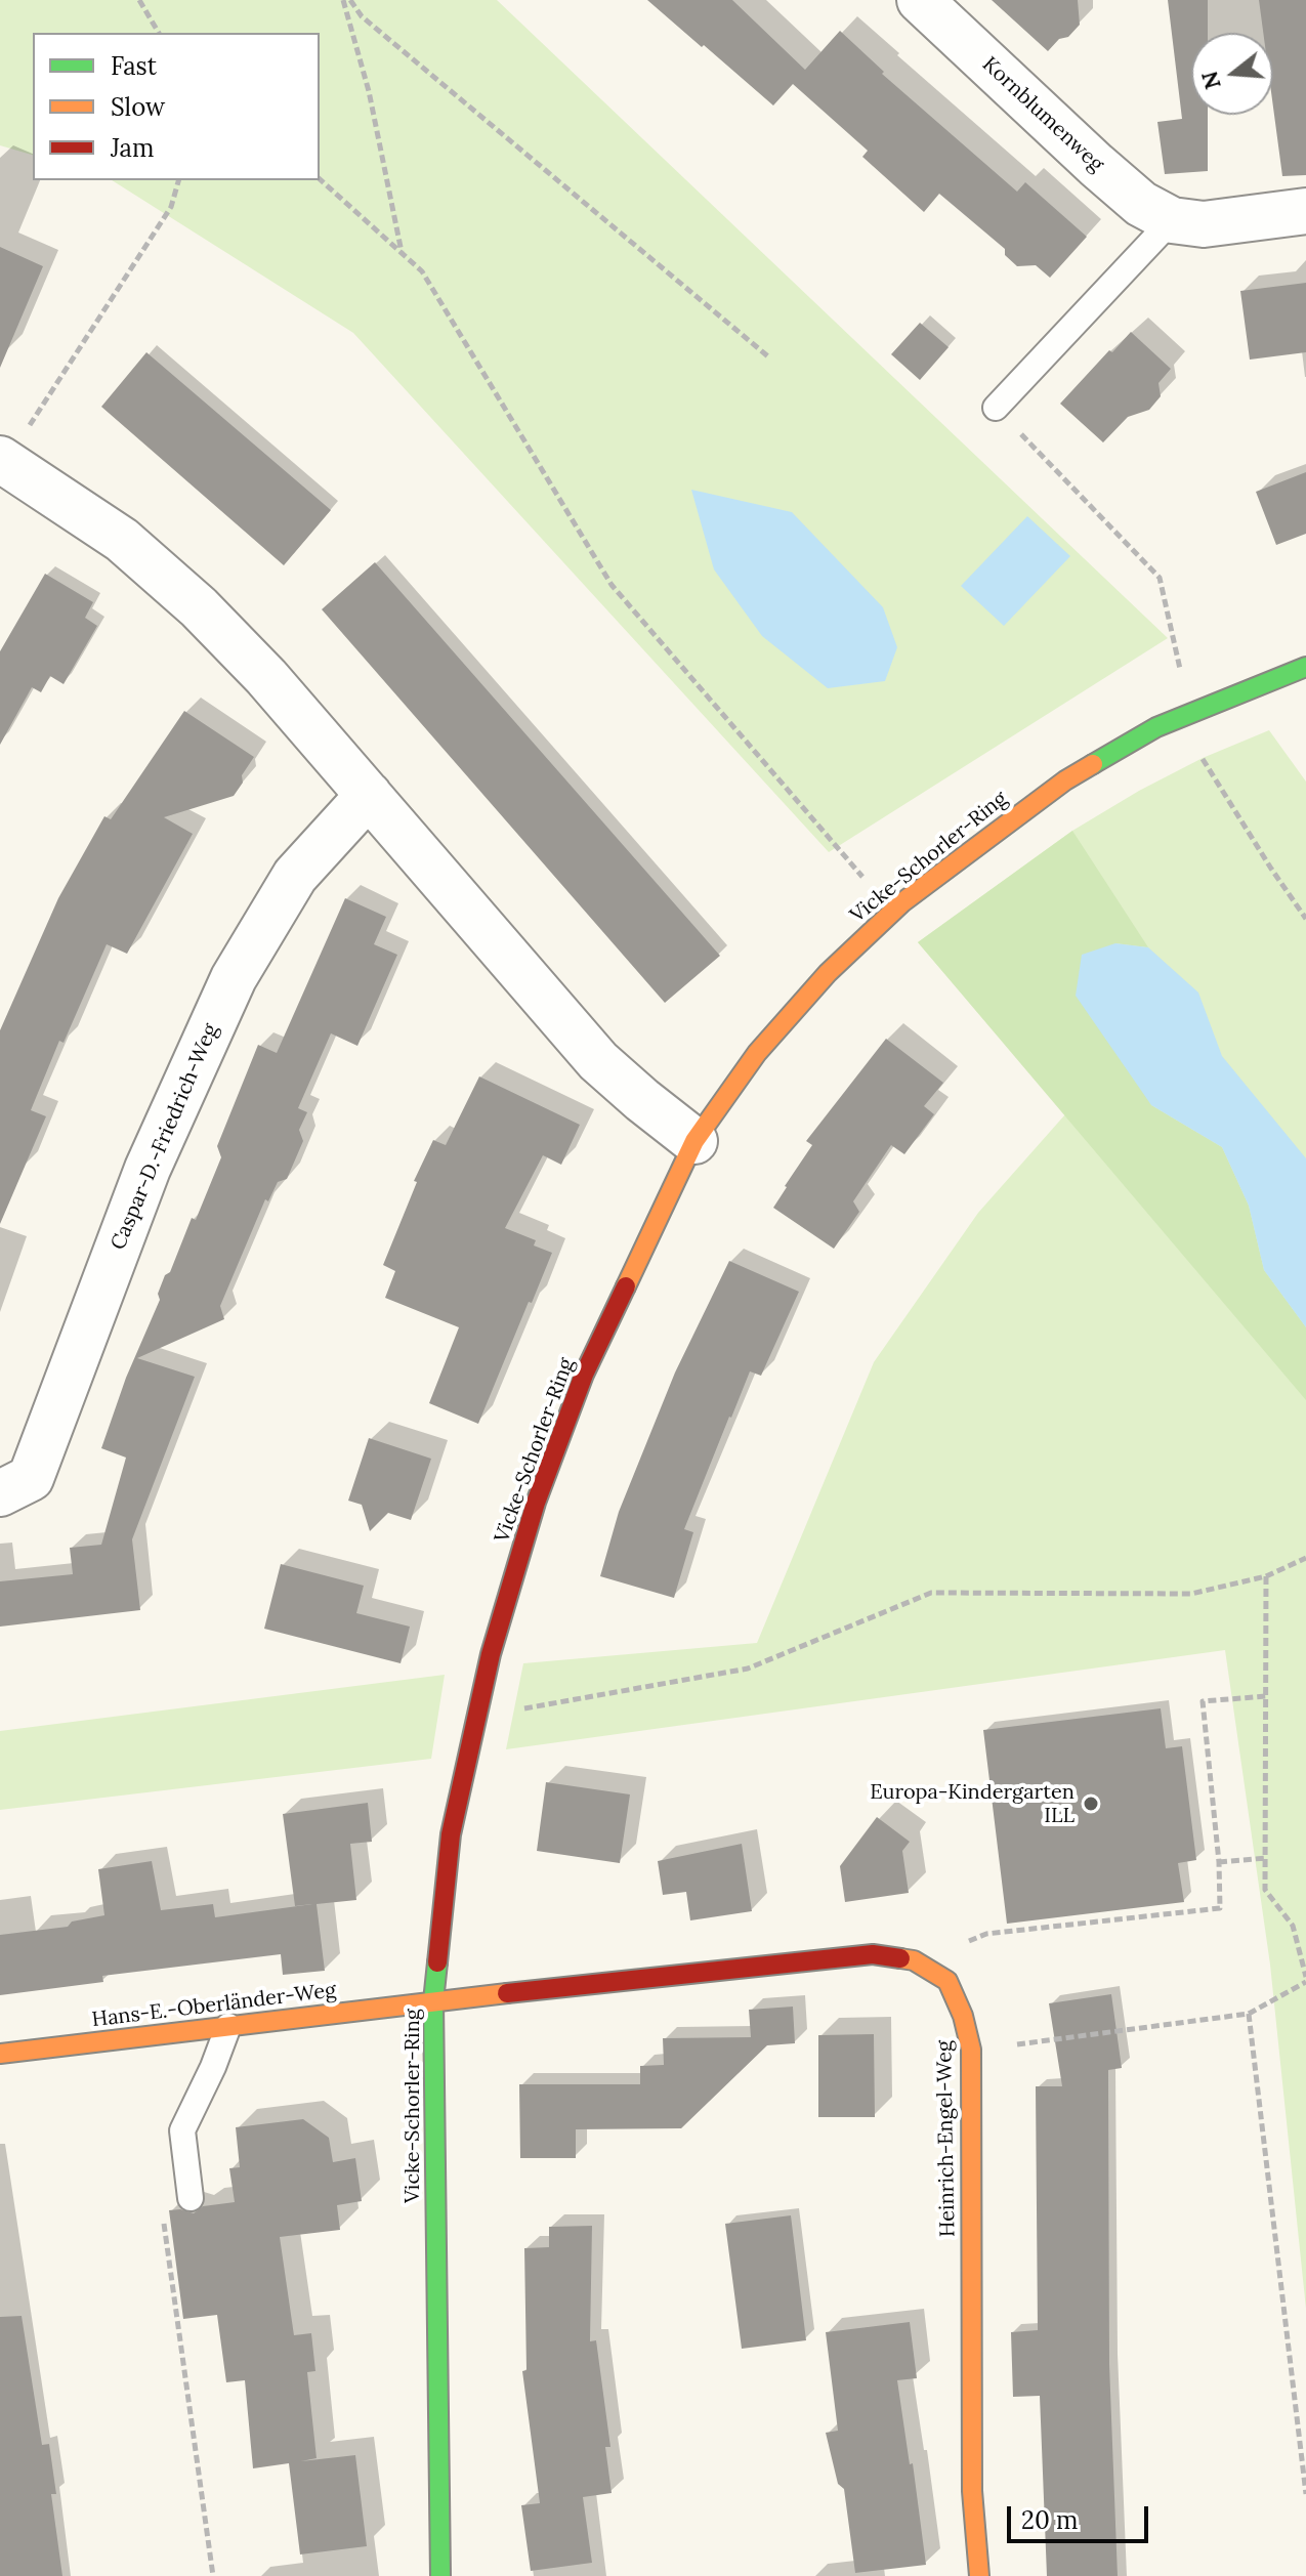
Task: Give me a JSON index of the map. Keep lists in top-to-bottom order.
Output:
{
  "streets": {
    "street": [
      "Kornblumenweg",
      "Vicke-Schorler-Ring",
      "Caspar-D.-Friedrich-Weg",
      "Hans-E.-Oberländer-Weg",
      "Heinrich-Engel-Weg"
    ]
  },
  "crossings": [
    ["Vicke-Schorler-Ring", "Hans-E.-Oberländer-Weg"],
    ["Vicke-Schorler-Ring", "Heinrich-Engel-Weg"],
    ["Hans-E.-Oberländer-Weg", "Heinrich-Engel-Weg"]
  ],
  "places": ["Europa-Kindergarten ILL"],
  "legend": ["Fast", "Slow", "Jam"],
  "scale_bar": "20 m",
  "north": "left"
}
